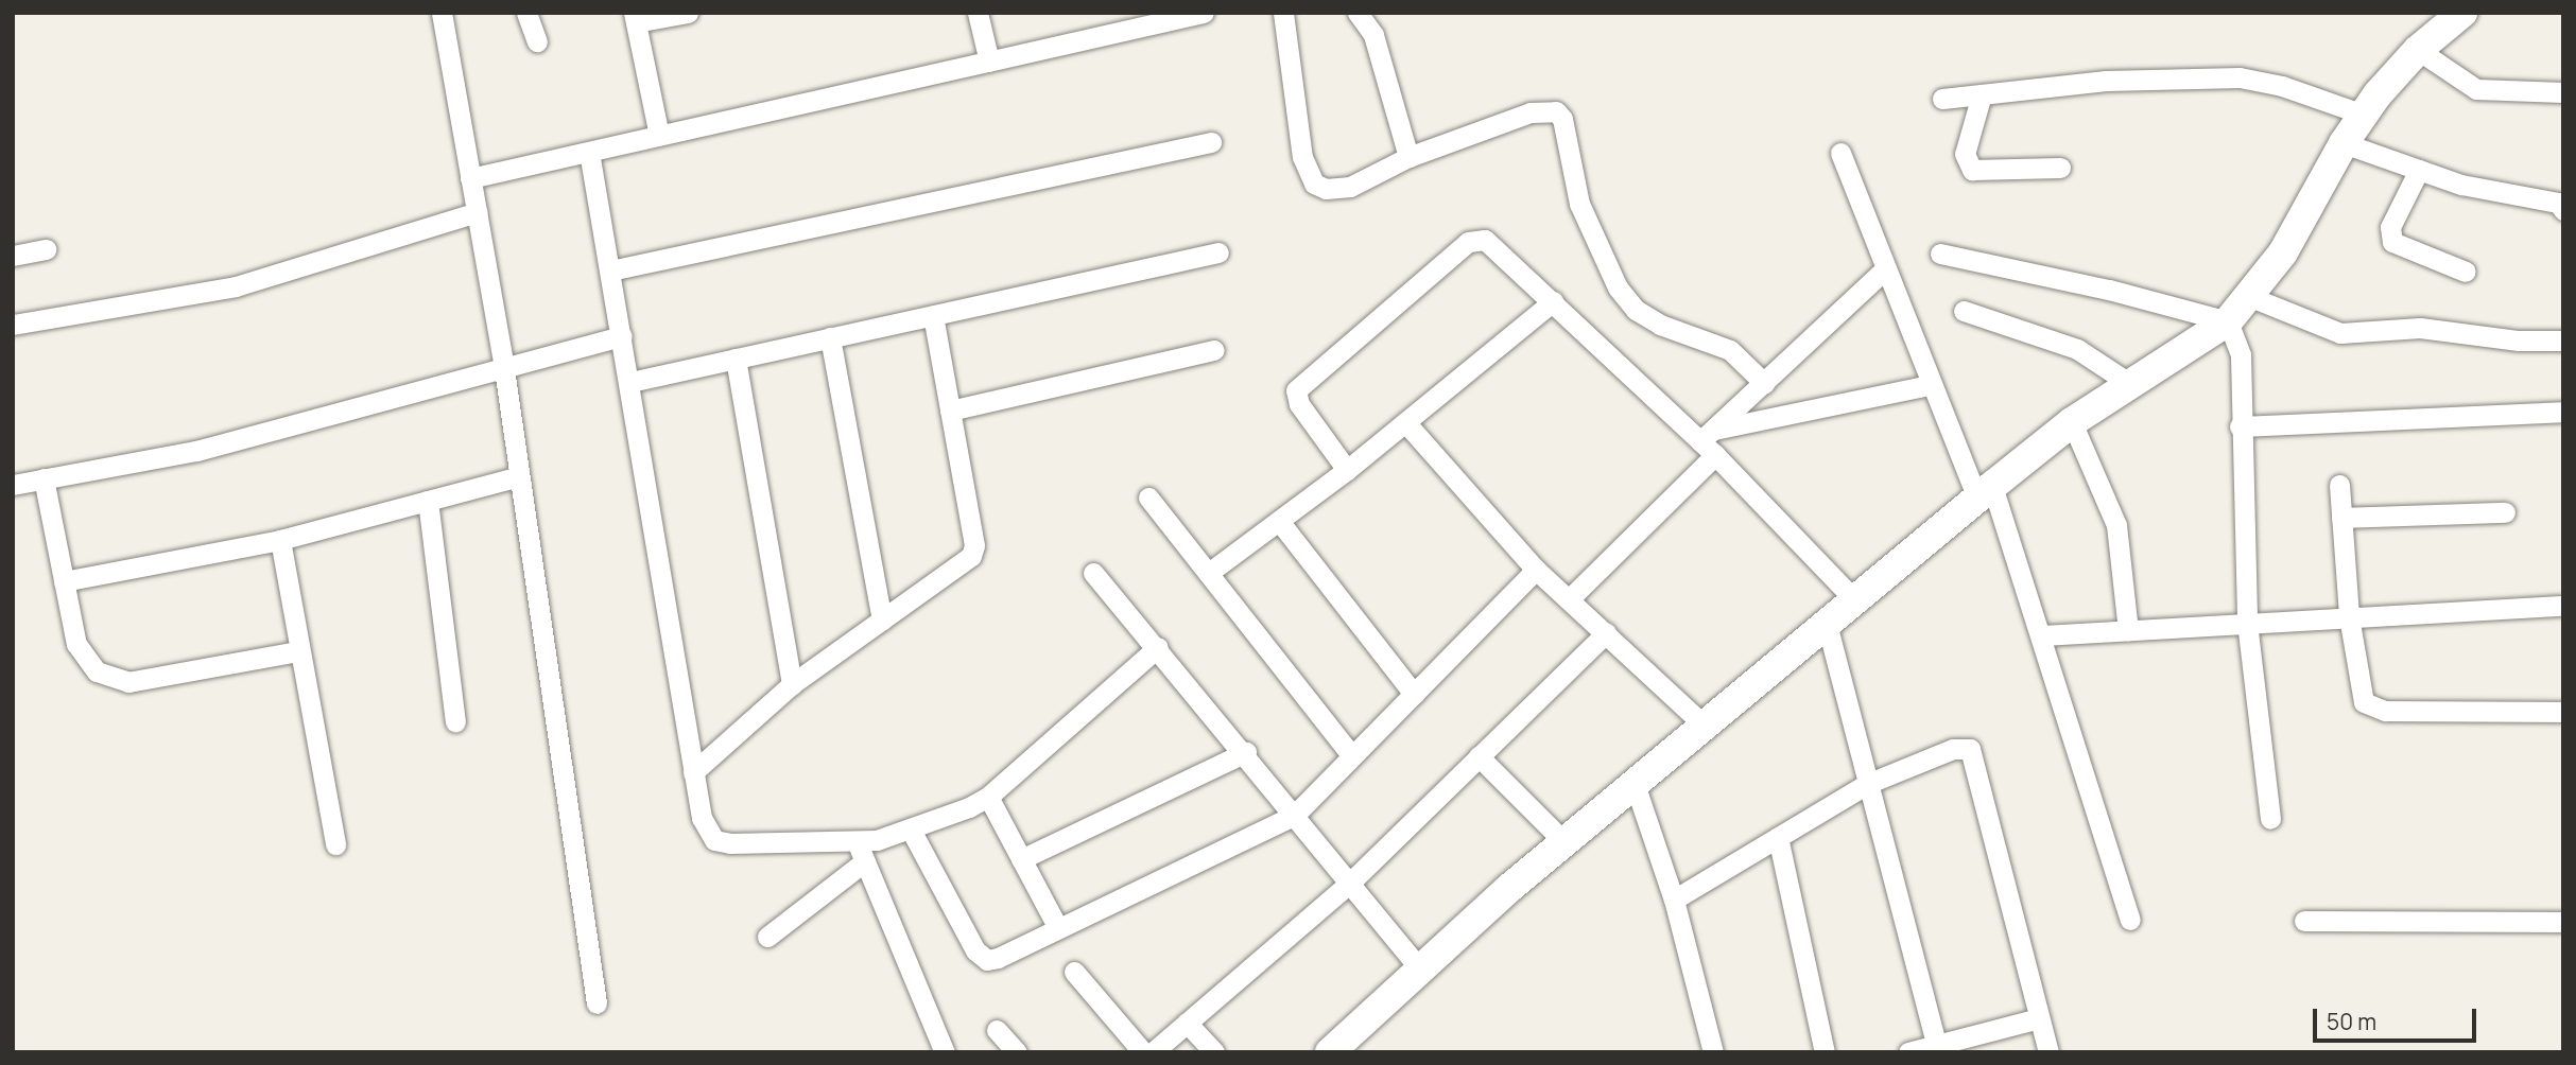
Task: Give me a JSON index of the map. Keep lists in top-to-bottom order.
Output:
{
  "scale_bar": "50 m"
}
